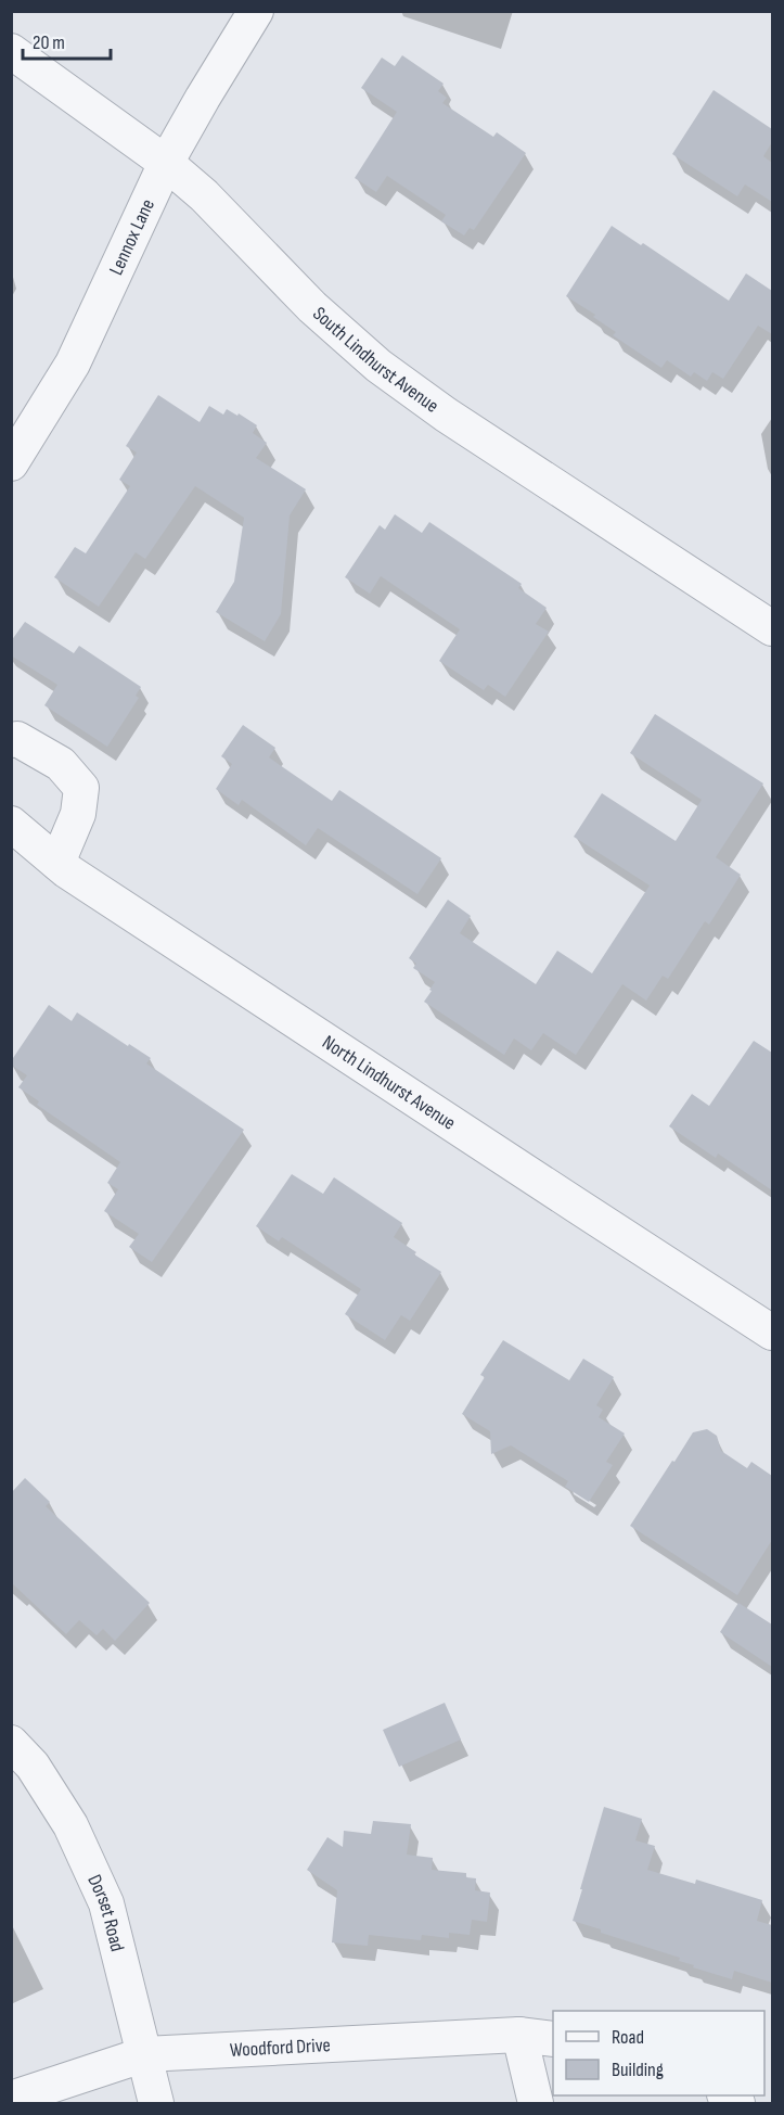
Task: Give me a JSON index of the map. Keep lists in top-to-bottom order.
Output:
{
  "streets": {
    "street": [
      "Lennox Lane",
      "South Lindhurst Avenue",
      "North Lindhurst Avenue",
      "Dorset Road",
      "Woodford Drive"
    ]
  },
  "crossings": [
    ["Lennox Lane", "South Lindhurst Avenue"],
    ["Dorset Road", "Woodford Drive"]
  ],
  "legend": ["Road", "Building"],
  "scale_bar": "20 m"
}
